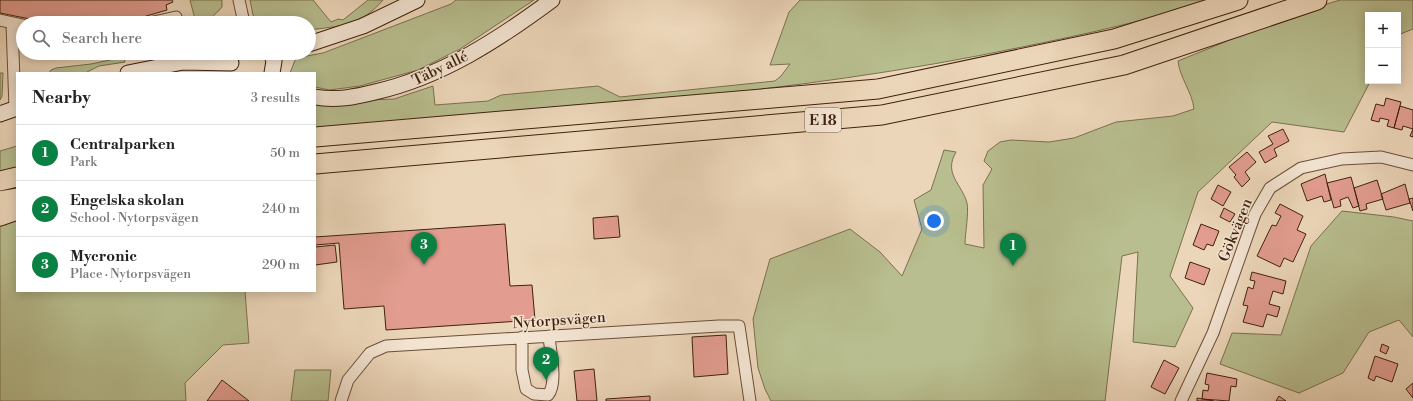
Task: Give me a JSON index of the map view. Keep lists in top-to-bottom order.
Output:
{
  "streets": {
    "highway": ["E 18"],
    "street": ["Täby allé", "Gökvägen", "Nytorpsvägen"]
  },
  "page": {
    "map_buttons": ["+", "−"],
    "search": "Search here",
    "heading": ["Nearby", "3 results"],
    "list": [
      {
        "mark": "1",
        "name": "Centralparken",
        "note": "Park",
        "value": "50 m"
      },
      {
        "mark": "2",
        "name": "Engelska skolan",
        "note": "School · Nytorpsvägen",
        "value": "240 m"
      },
      {
        "mark": "3",
        "name": "Mycronic",
        "note": "Place · Nytorpsvägen",
        "value": "290 m"
      }
    ],
    "pins": ["3", "1", "2"]
  }
}
